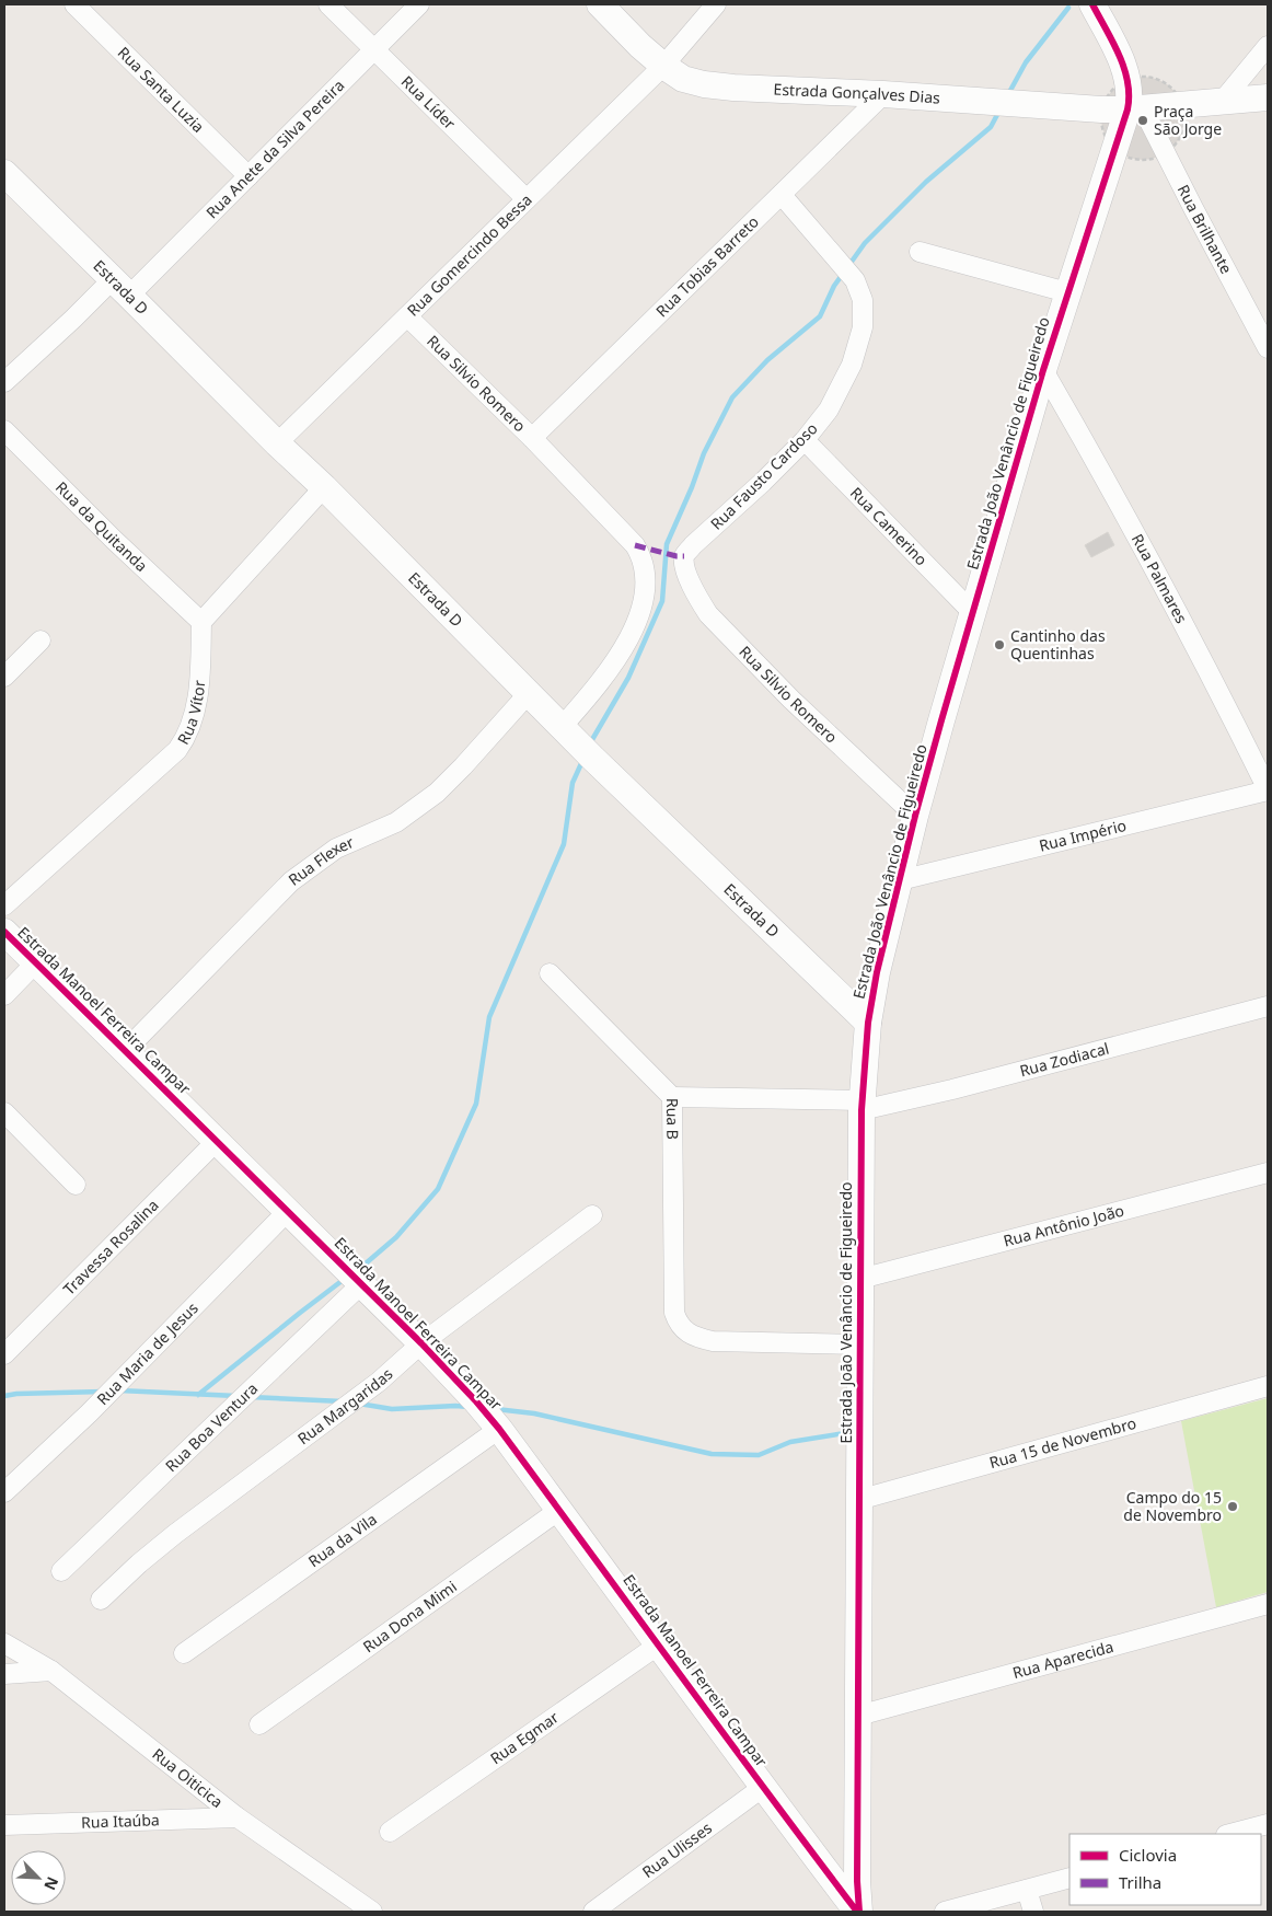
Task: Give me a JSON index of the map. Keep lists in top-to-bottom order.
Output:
{
  "streets": {
    "street": [
      "Rua Santa Luzia",
      "Estrada Gonçalves Dias",
      "Rua Líder",
      "Rua Anete da Silva Pereira",
      "Rua Brilhante",
      "Rua Gomercindo Bessa",
      "Rua Tobias Barreto",
      "Estrada D",
      "Rua Silvio Romero",
      "Estrada João Venâncio de Figueiredo",
      "Rua Fausto Cardoso",
      "Rua da Quitanda",
      "Rua Camerino",
      "Rua Palmares",
      "Rua Vítor",
      "Rua Império",
      "Rua Flexer",
      "Estrada Manoel Ferreira Campar",
      "Rua Zodiacal",
      "Rua B",
      "Rua Antônio João",
      "Travessa Rosalina",
      "Rua Maria de Jesus",
      "Rua Margaridas",
      "Rua Boa Ventura",
      "Rua 15 de Novembro",
      "Rua da Vila",
      "Rua Dona Mimi",
      "Rua Aparecida",
      "Rua Egmar",
      "Rua Oiticica",
      "Rua Itaúba",
      "Rua Ulisses"
    ]
  },
  "crossings": [
    ["Rua Santa Luzia", "Rua Anete da Silva Pereira"],
    ["Estrada Gonçalves Dias", "Rua Brilhante"],
    ["Estrada Gonçalves Dias", "Rua Gomercindo Bessa"],
    ["Estrada Gonçalves Dias", "Rua Tobias Barreto"],
    ["Estrada Gonçalves Dias", "Estrada João Venâncio de Figueiredo"],
    ["Rua Líder", "Rua Anete da Silva Pereira"],
    ["Rua Líder", "Rua Gomercindo Bessa"],
    ["Rua Anete da Silva Pereira", "Estrada D"],
    ["Rua Brilhante", "Estrada João Venâncio de Figueiredo"],
    ["Rua Gomercindo Bessa", "Estrada D"],
    ["Rua Gomercindo Bessa", "Rua Silvio Romero"],
    ["Rua Tobias Barreto", "Rua Silvio Romero"],
    ["Rua Tobias Barreto", "Rua Fausto Cardoso"],
    ["Estrada D", "Rua Silvio Romero"],
    ["Estrada D", "Estrada João Venâncio de Figueiredo"],
    ["Estrada D", "Rua Flexer"],
    ["Rua Silvio Romero", "Estrada João Venâncio de Figueiredo"],
    ["Rua Silvio Romero", "Rua Fausto Cardoso"],
    ["Estrada João Venâncio de Figueiredo", "Rua Camerino"],
    ["Estrada João Venâncio de Figueiredo", "Rua Palmares"],
    ["Estrada João Venâncio de Figueiredo", "Rua Império"],
    ["Estrada João Venâncio de Figueiredo", "Estrada Manoel Ferreira Campar"],
    ["Estrada João Venâncio de Figueiredo", "Rua Zodiacal"],
    ["Estrada João Venâncio de Figueiredo", "Rua B"],
    ["Estrada João Venâncio de Figueiredo", "Rua Antônio João"],
    ["Estrada João Venâncio de Figueiredo", "Rua 15 de Novembro"],
    ["Estrada João Venâncio de Figueiredo", "Rua Aparecida"],
    ["Rua Fausto Cardoso", "Rua Camerino"],
    ["Rua da Quitanda", "Rua Vítor"],
    ["Rua Palmares", "Rua Império"],
    ["Rua Flexer", "Estrada Manoel Ferreira Campar"],
    ["Estrada Manoel Ferreira Campar", "Travessa Rosalina"],
    ["Estrada Manoel Ferreira Campar", "Rua Maria de Jesus"],
    ["Estrada Manoel Ferreira Campar", "Rua Margaridas"],
    ["Estrada Manoel Ferreira Campar", "Rua Boa Ventura"],
    ["Estrada Manoel Ferreira Campar", "Rua da Vila"],
    ["Estrada Manoel Ferreira Campar", "Rua Dona Mimi"],
    ["Estrada Manoel Ferreira Campar", "Rua Egmar"],
    ["Estrada Manoel Ferreira Campar", "Rua Ulisses"],
    ["Rua Zodiacal", "Rua B"],
    ["Rua Oiticica", "Rua Itaúba"]
  ],
  "places": ["Praça São Jorge", "Cantinho das Quentinhas", "Campo do 15 de Novembro"],
  "legend": ["Ciclovia", "Trilha"],
  "north": "bottom right"
}
